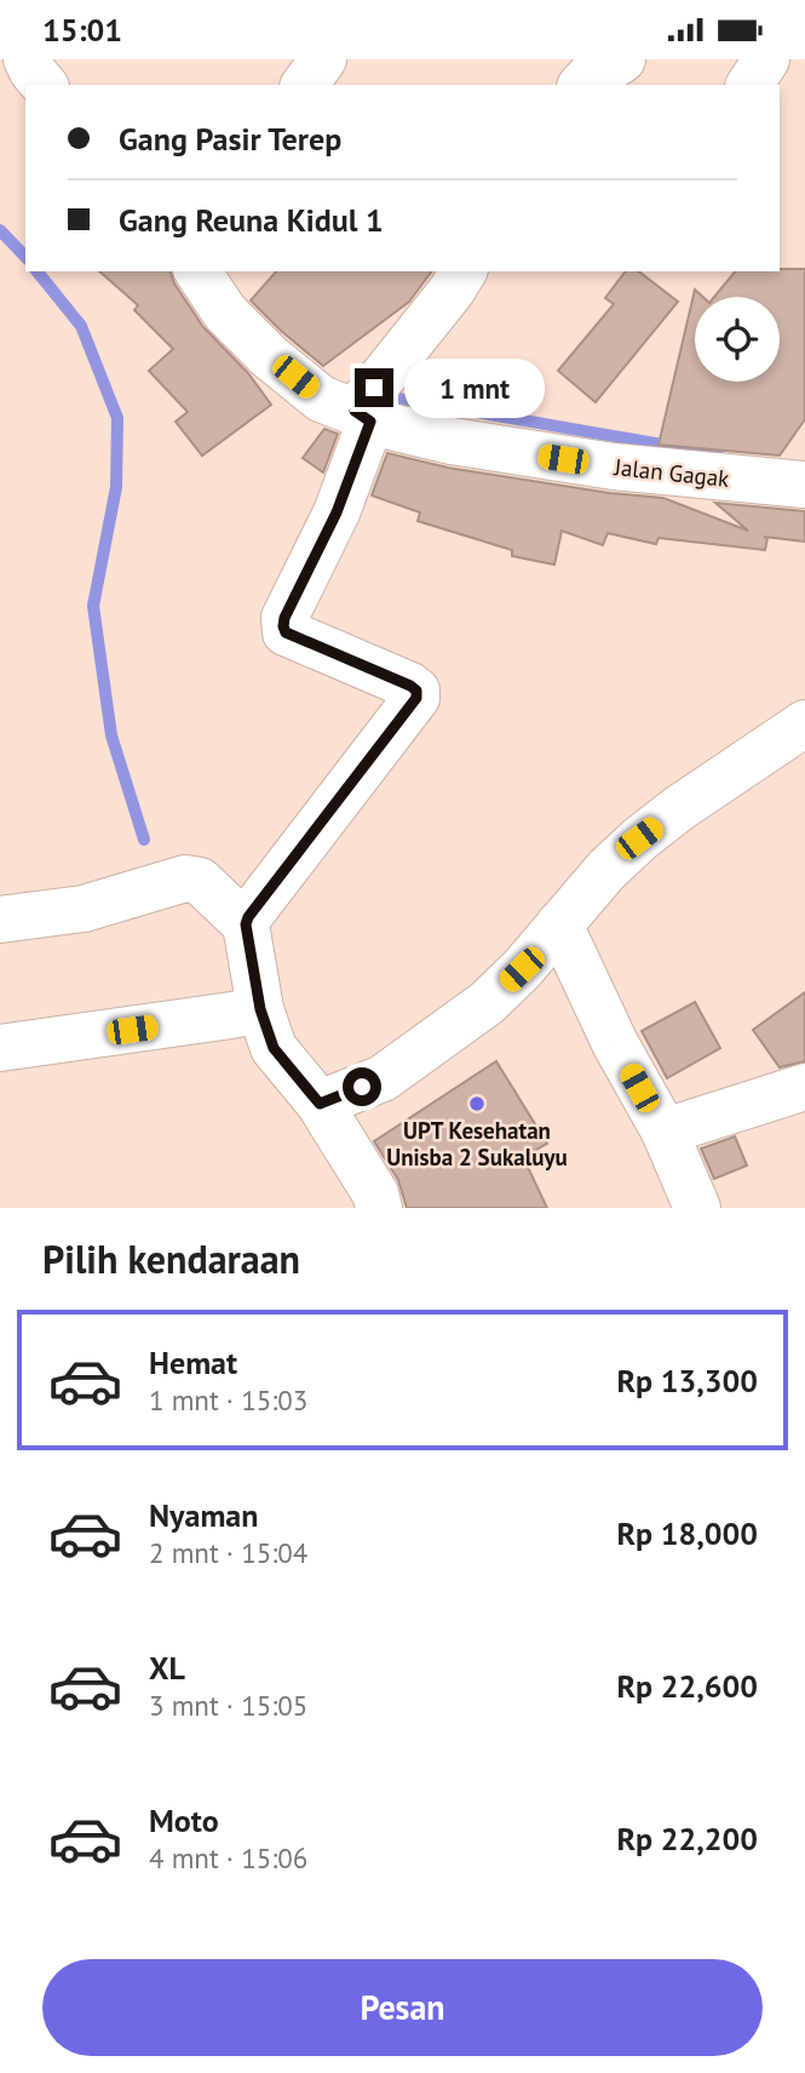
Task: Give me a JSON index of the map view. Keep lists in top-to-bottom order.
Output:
{
  "streets": {
    "street": ["Jalan Gagak"]
  },
  "places": ["UPT Kesehatan Unisba 2 Sukaluyu"],
  "page": {
    "status": "15:01",
    "banner": ["Gang Pasir Terep", "Gang Reuna Kidul 1"],
    "bubble": "1 mnt",
    "heading": "Pilih kendaraan",
    "list": [
      {
        "name": "Hemat",
        "note": "1 mnt · 15:03",
        "value": "Rp 13,300"
      },
      {
        "name": "Nyaman",
        "note": "2 mnt · 15:04",
        "value": "Rp 18,000"
      },
      {
        "name": "XL",
        "note": "3 mnt · 15:05",
        "value": "Rp 22,600"
      },
      {
        "name": "Moto",
        "note": "4 mnt · 15:06",
        "value": "Rp 22,200"
      }
    ],
    "buttons": "Pesan"
  }
}
